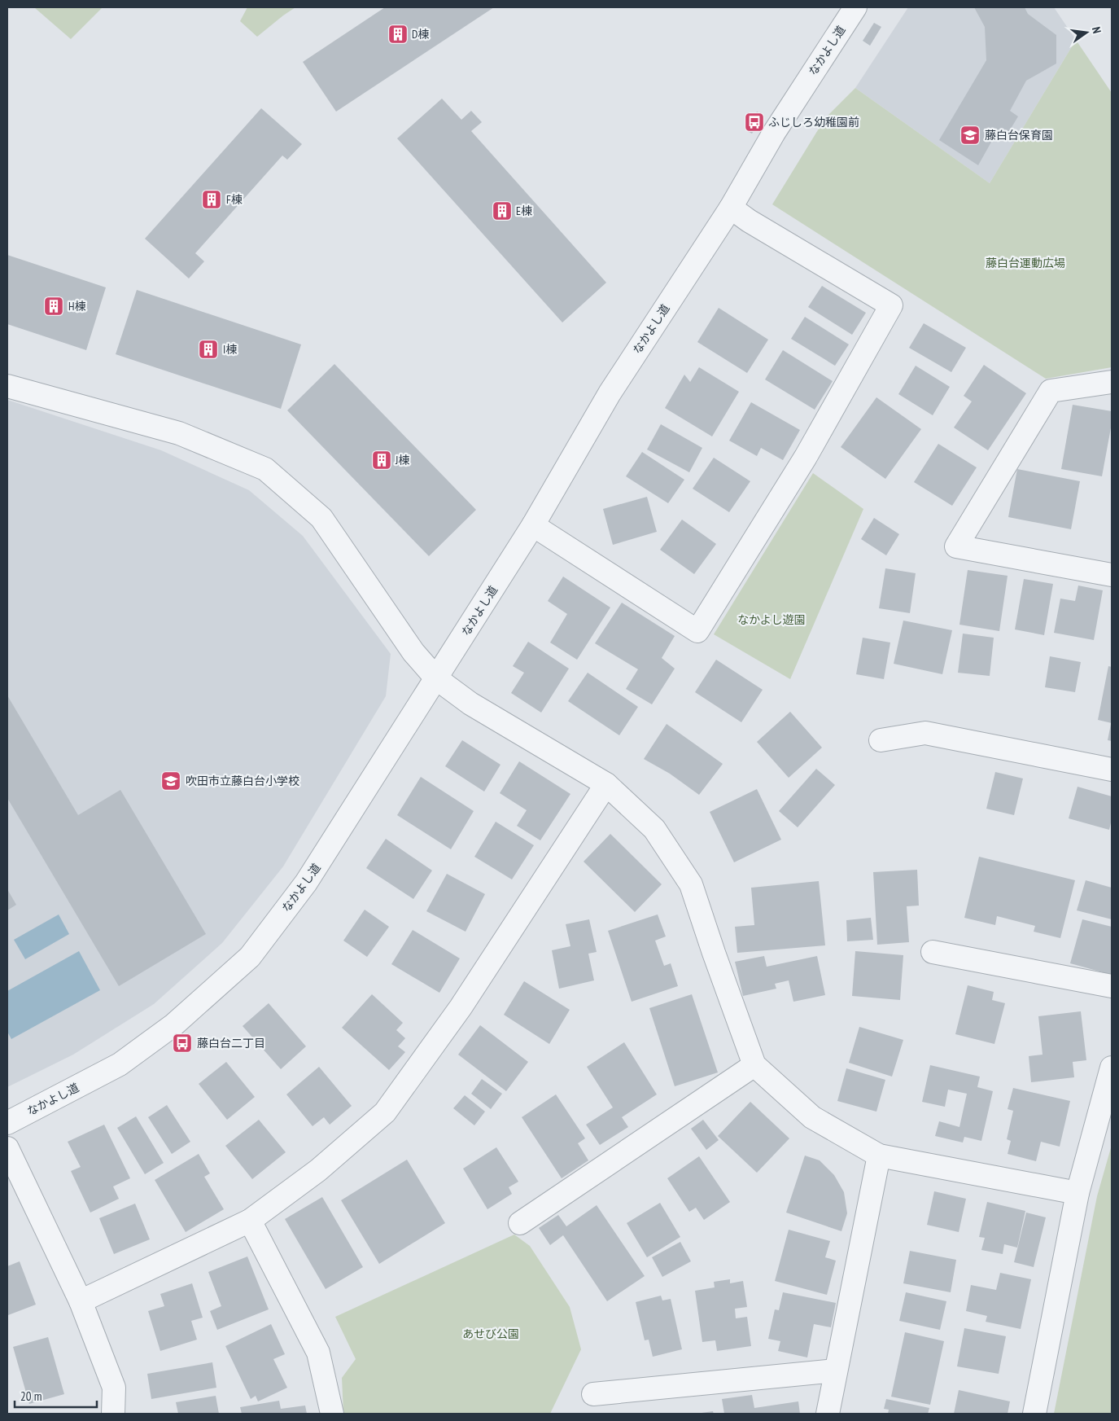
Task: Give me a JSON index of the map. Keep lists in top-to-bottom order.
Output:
{
  "streets": {
    "street": ["なかよし道"]
  },
  "parks": ["藤白台運動広場", "なかよし遊園", "あせび公園"],
  "places": {
    "building": [
      "D棟",
      "F棟",
      "E棟",
      "H棟",
      "I棟",
      "J棟"
    ],
    "bus stop": ["ふじしろ幼稚園前", "藤白台二丁目"],
    "school or university": ["藤白台保育園", "吹田市立藤白台小学校"]
  },
  "scale_bar": "20 m",
  "north": "right"
}
